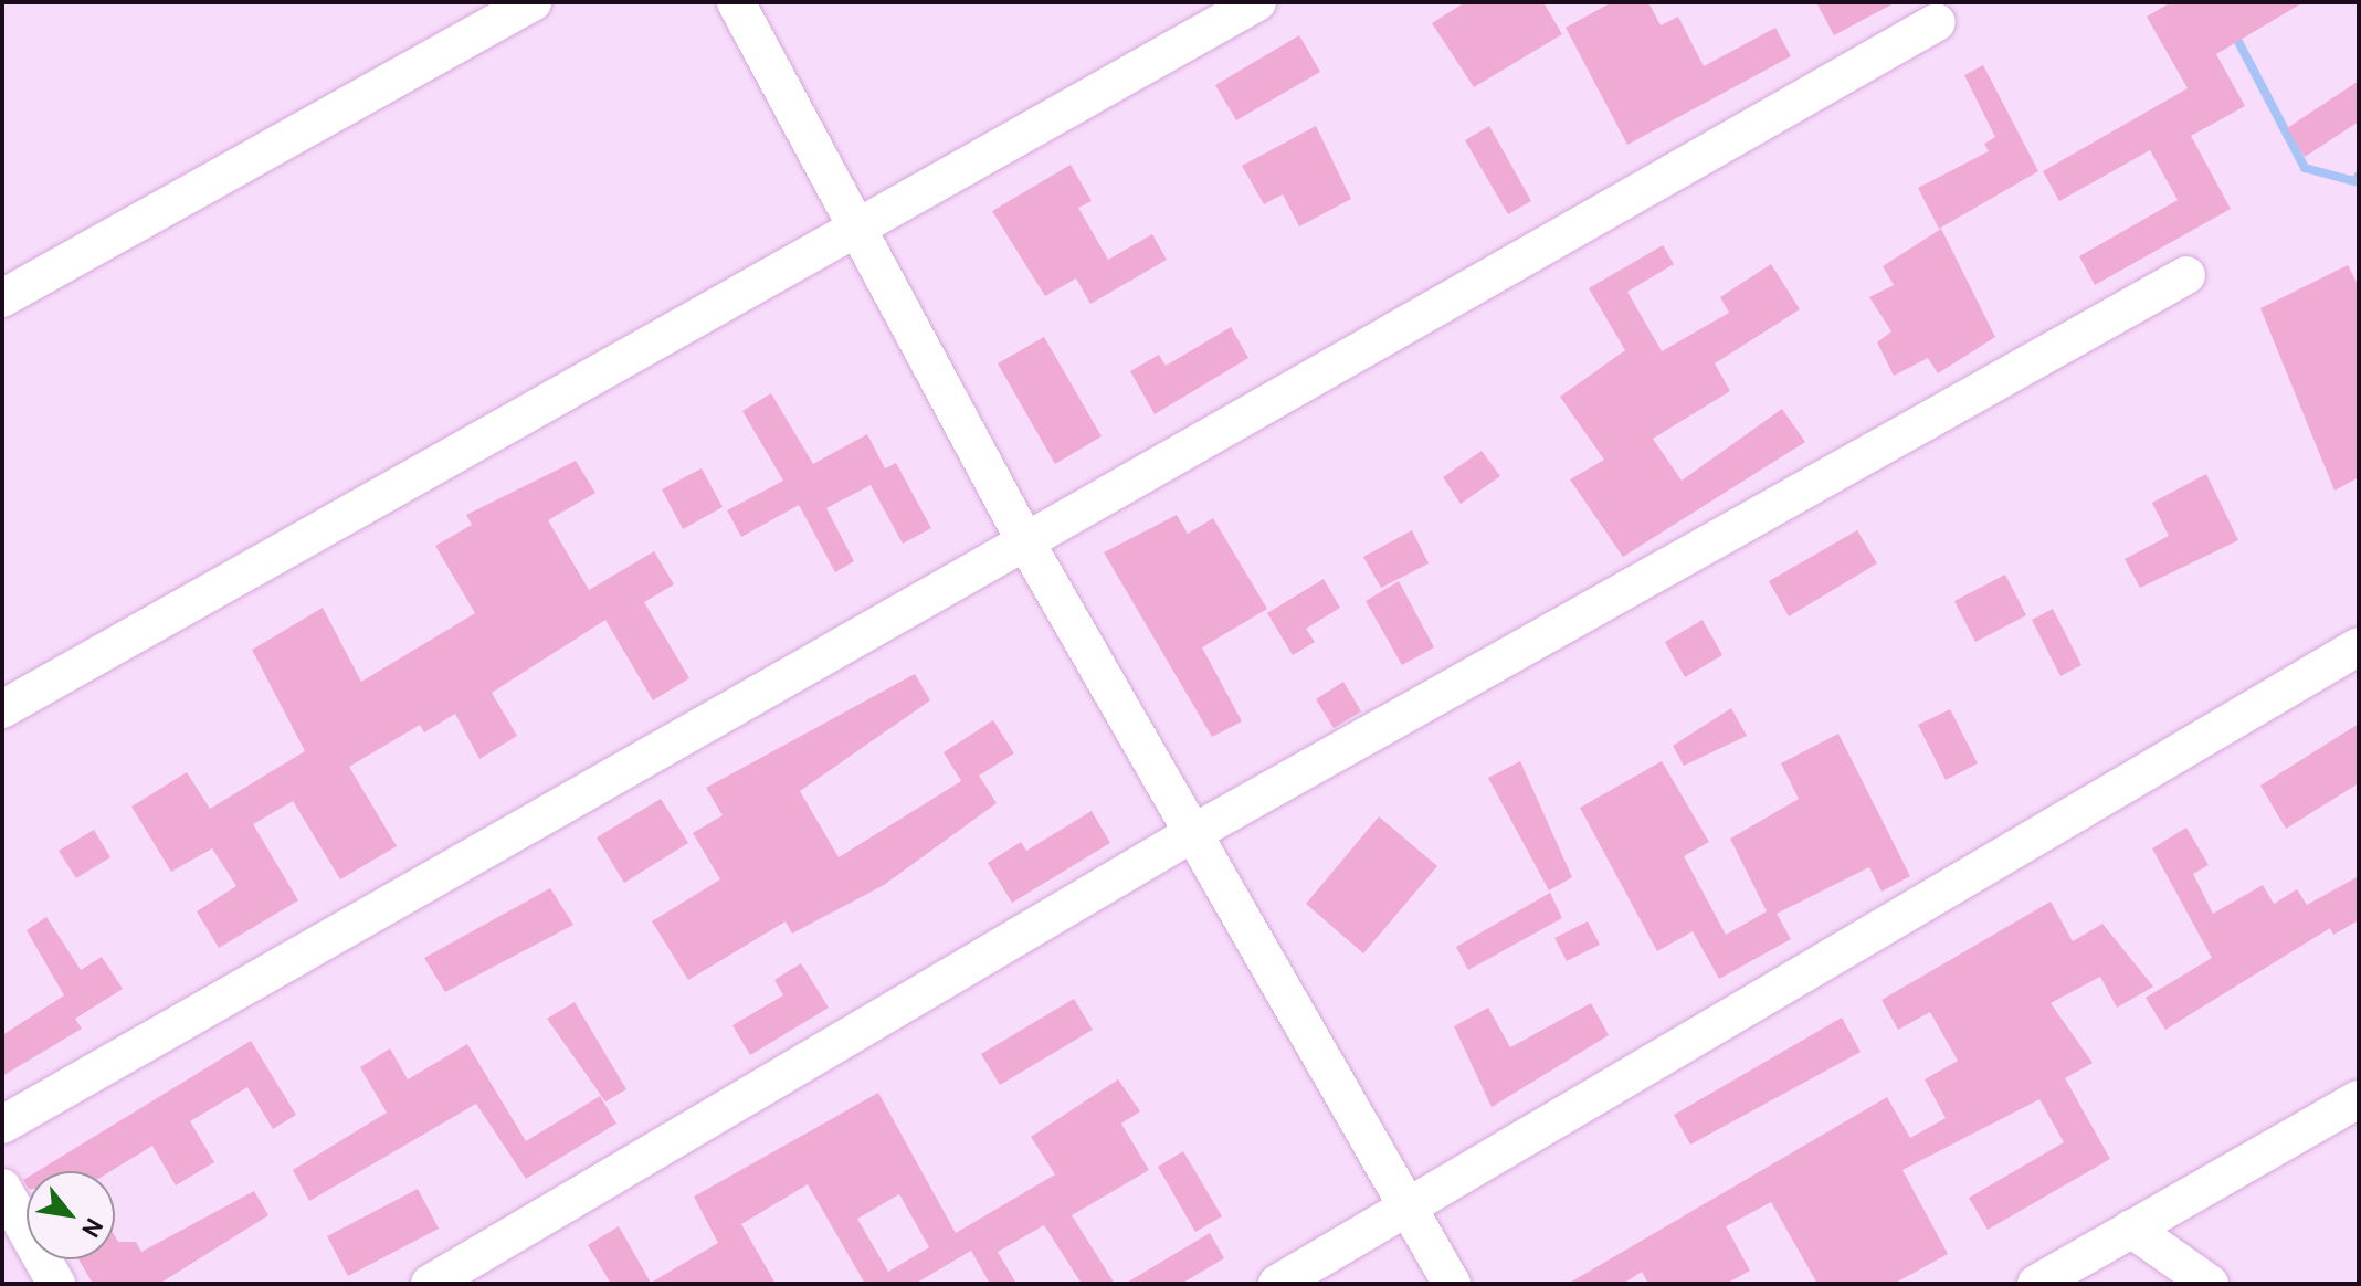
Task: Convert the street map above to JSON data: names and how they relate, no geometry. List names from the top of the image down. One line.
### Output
{"north":"bottom right"}
